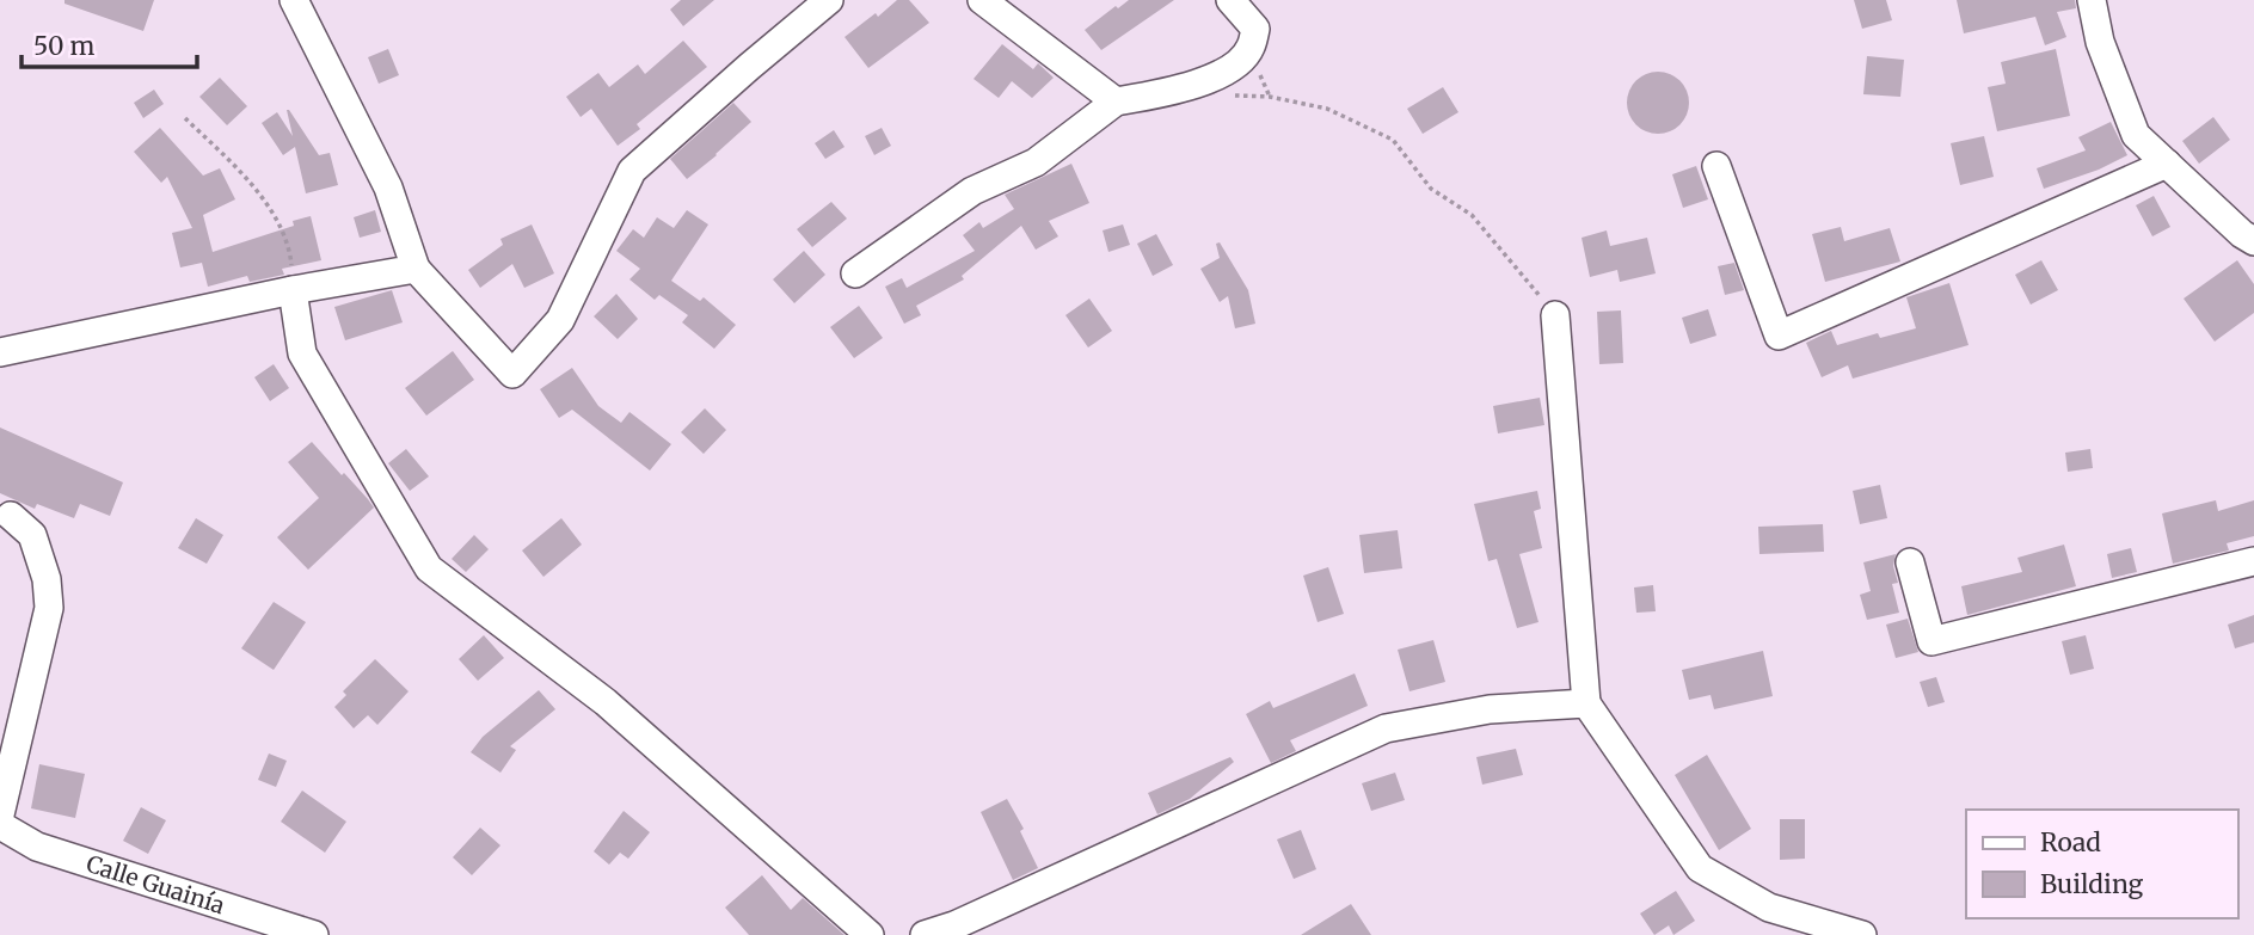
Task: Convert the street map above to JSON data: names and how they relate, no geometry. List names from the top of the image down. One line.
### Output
{"streets":{"street":["Calle Guainía"]},"legend":["Road","Building"],"scale_bar":"50 m"}
